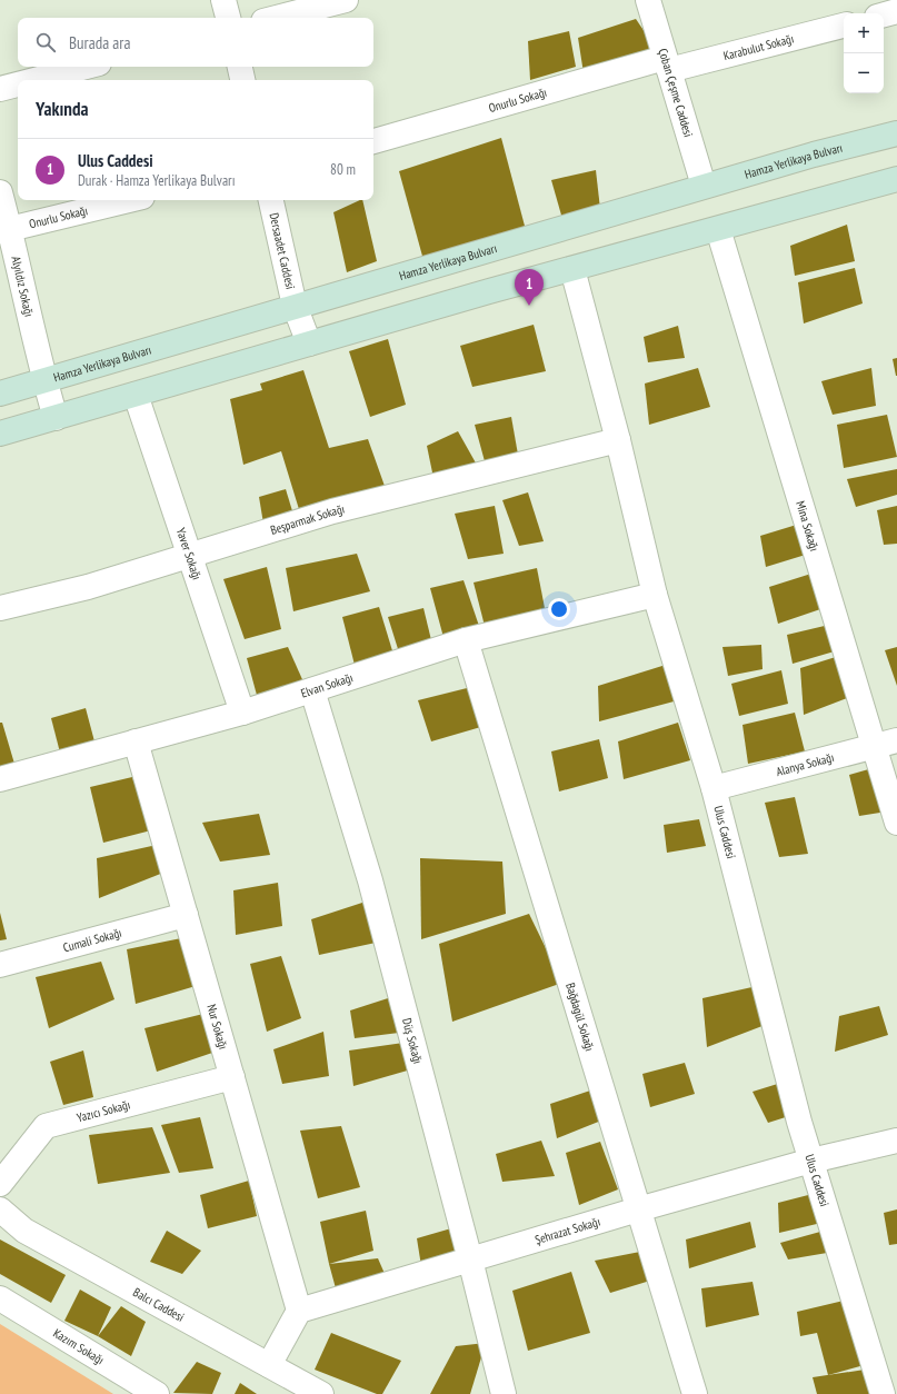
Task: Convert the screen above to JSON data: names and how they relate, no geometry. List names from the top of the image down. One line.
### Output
{"streets":{"main road":["Hamza Yerlikaya Bulvarı"],"street":["Karabulut Sokağı","Çoban Çeşme Caddesi","Onurlu Sokağı","Dersaadet Caddesi","Alyıldız Sokağı","Beşparmak Sokağı","Mina Sokağı","Yaver Sokağı","Elvan Sokağı","Alanya Sokağı","Ulus Caddesi","Cumali Sokağı","Bağdagül Sokağı","Nur Sokağı","Düş Sokağı","Yazıcı Sokağı","Şehrazat Sokağı","Balcı Caddesi","Kazım Sokağı"]},"crossings":[["Karabulut Sokağı","Çoban Çeşme Caddesi"],["Karabulut Sokağı","Onurlu Sokağı"],["Çoban Çeşme Caddesi","Onurlu Sokağı"],["Çoban Çeşme Caddesi","Hamza Yerlikaya Bulvarı"],["Onurlu Sokağı","Alyıldız Sokağı"],["Hamza Yerlikaya Bulvarı","Dersaadet Caddesi"],["Hamza Yerlikaya Bulvarı","Alyıldız Sokağı"],["Beşparmak Sokağı","Yaver Sokağı"],["Beşparmak Sokağı","Ulus Caddesi"],["Mina Sokağı","Alanya Sokağı"],["Yaver Sokağı","Elvan Sokağı"],["Elvan Sokağı","Ulus Caddesi"],["Elvan Sokağı","Bağdagül Sokağı"],["Elvan Sokağı","Nur Sokağı"],["Elvan Sokağı","Düş Sokağı"],["Alanya Sokağı","Ulus Caddesi"],["Ulus Caddesi","Şehrazat Sokağı"],["Cumali Sokağı","Nur Sokağı"],["Bağdagül Sokağı","Şehrazat Sokağı"],["Nur Sokağı","Yazıcı Sokağı"],["Nur Sokağı","Şehrazat Sokağı"],["Düş Sokağı","Şehrazat Sokağı"]],"page":{"map_buttons":["+","−"],"search":"Burada ara","heading":"Yakında","list":[{"mark":"1","name":"Ulus Caddesi","note":"Durak · Hamza Yerlikaya Bulvarı","value":"80 m"}],"pins":"1"}}
